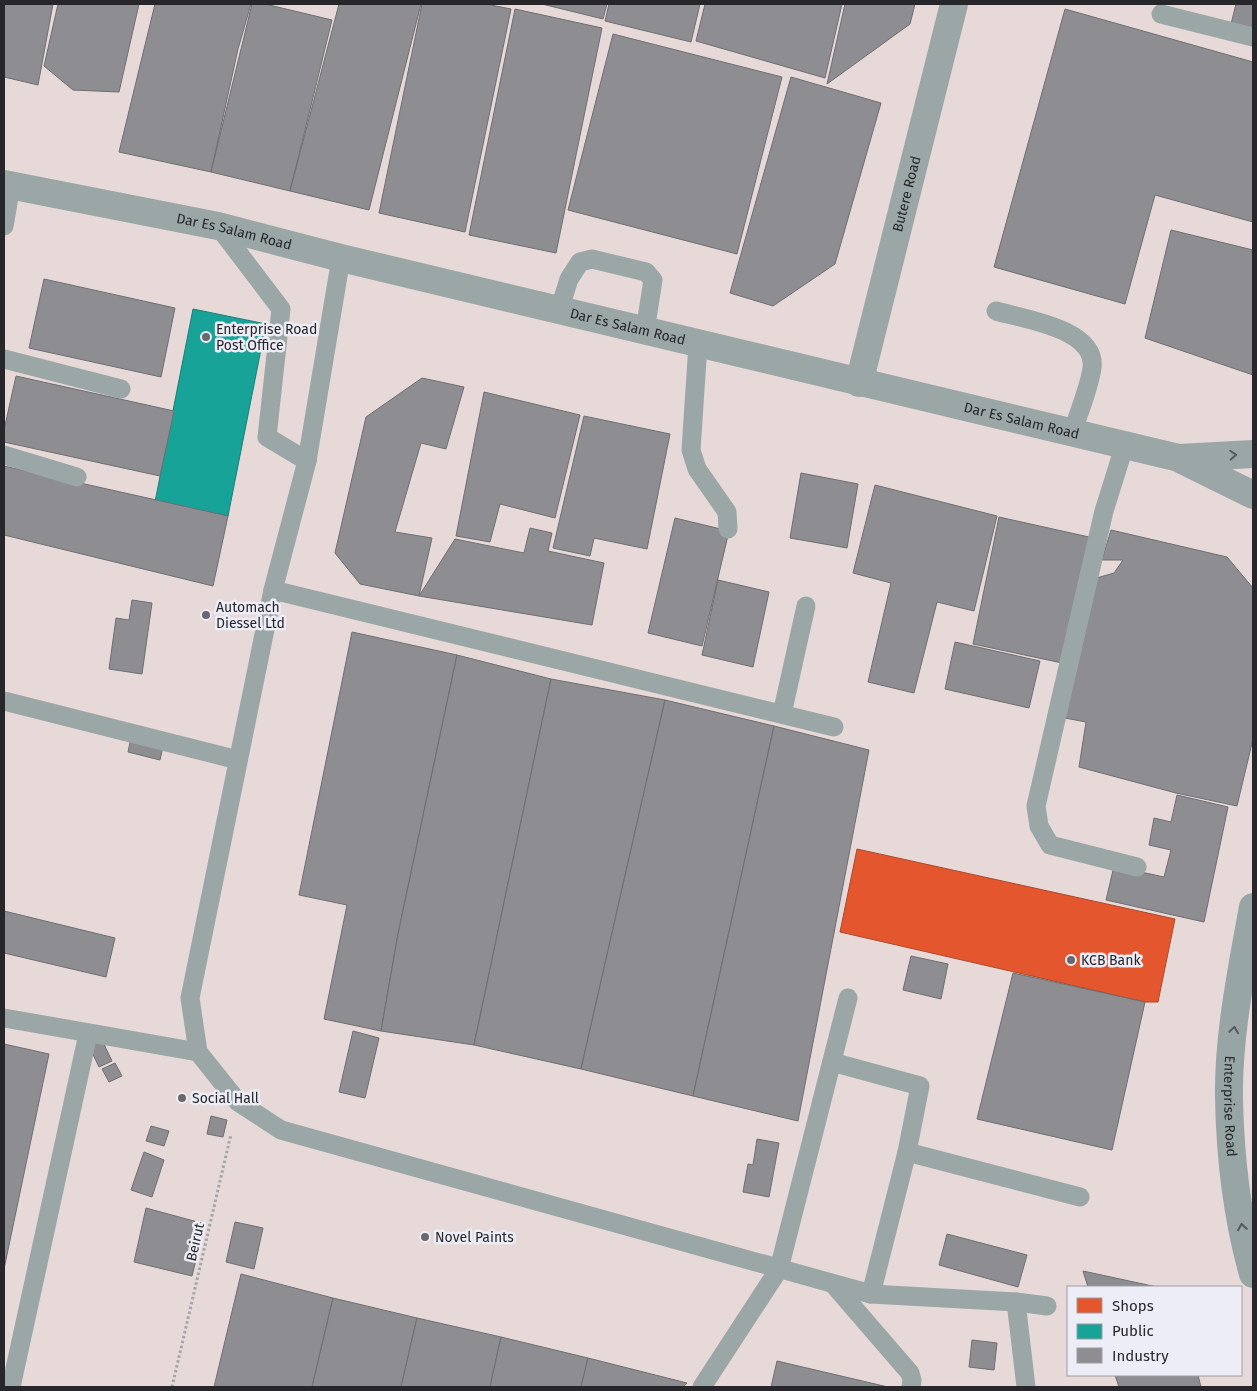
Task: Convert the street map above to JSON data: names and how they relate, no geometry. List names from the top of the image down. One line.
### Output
{"streets":{"main road":["Enterprise Road"],"street":["Butere Road","Dar Es Salam Road"],"path":["Beirut"]},"crossings":[["Butere Road","Dar Es Salam Road"]],"one_way":["Enterprise Road"],"places":["Enterprise Road Post Office","Automach Diessel Ltd","KCB Bank","Social Hall","Novel Paints"],"legend":["Shops","Public","Industry"]}
